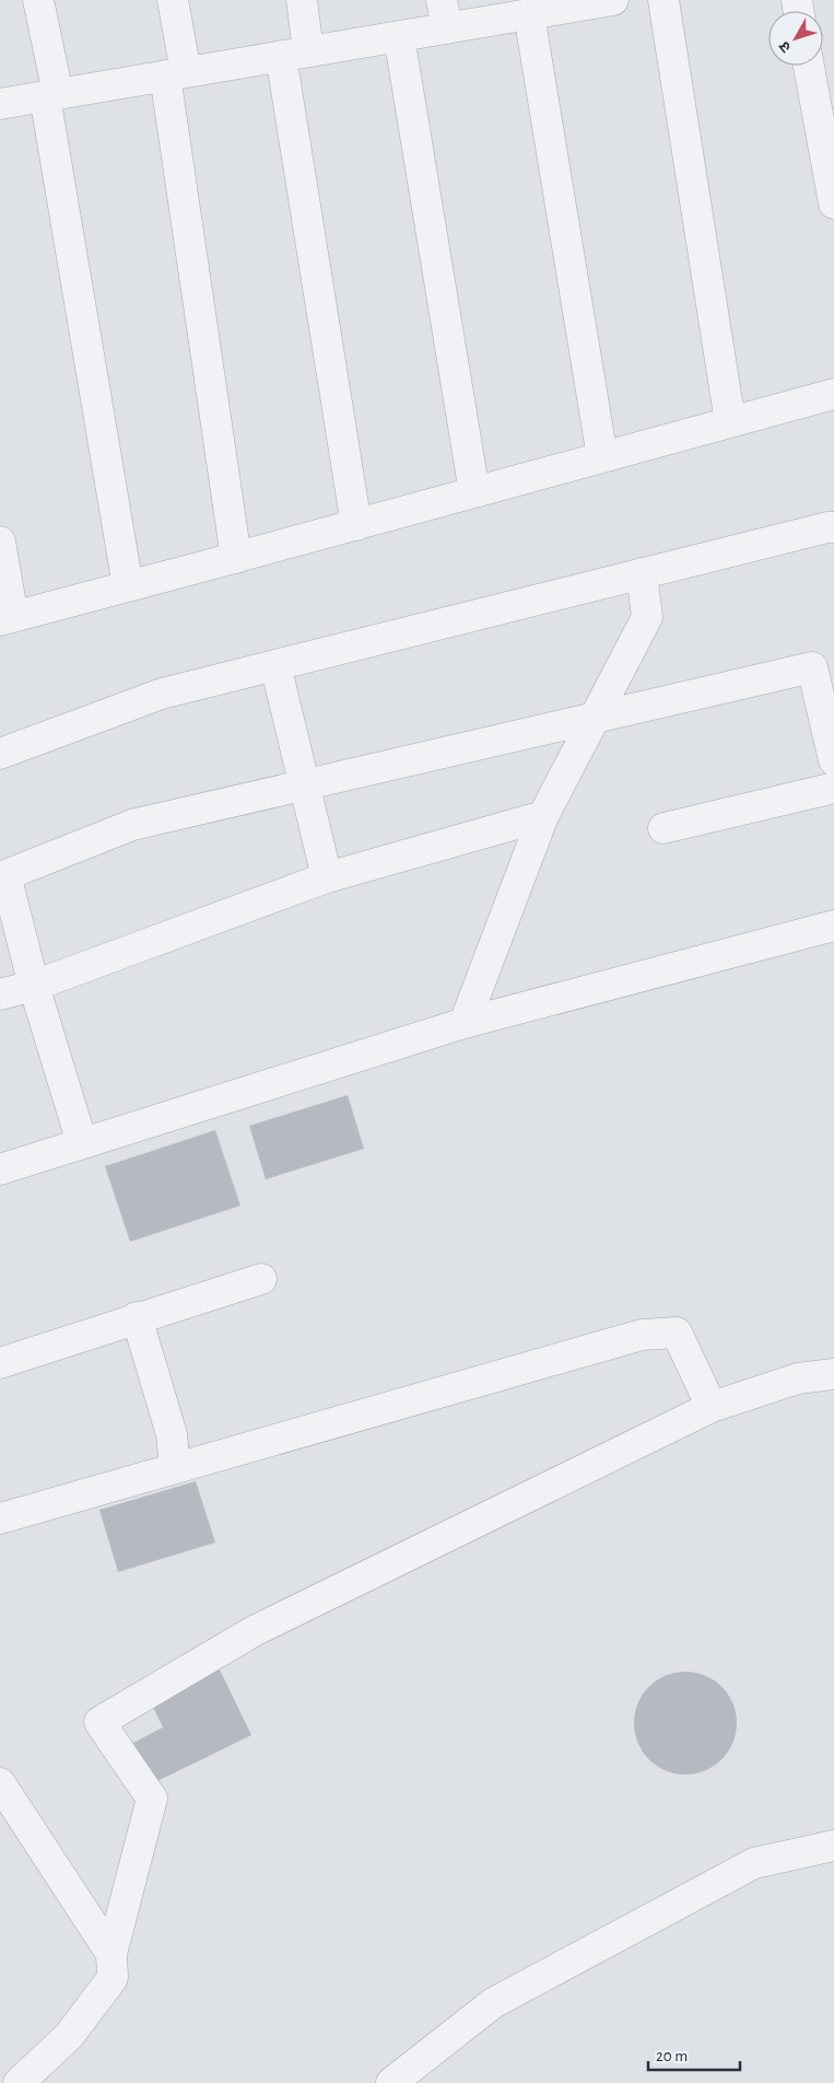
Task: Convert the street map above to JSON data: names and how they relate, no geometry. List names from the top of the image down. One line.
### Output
{"scale_bar":"20 m","north":"bottom left"}
